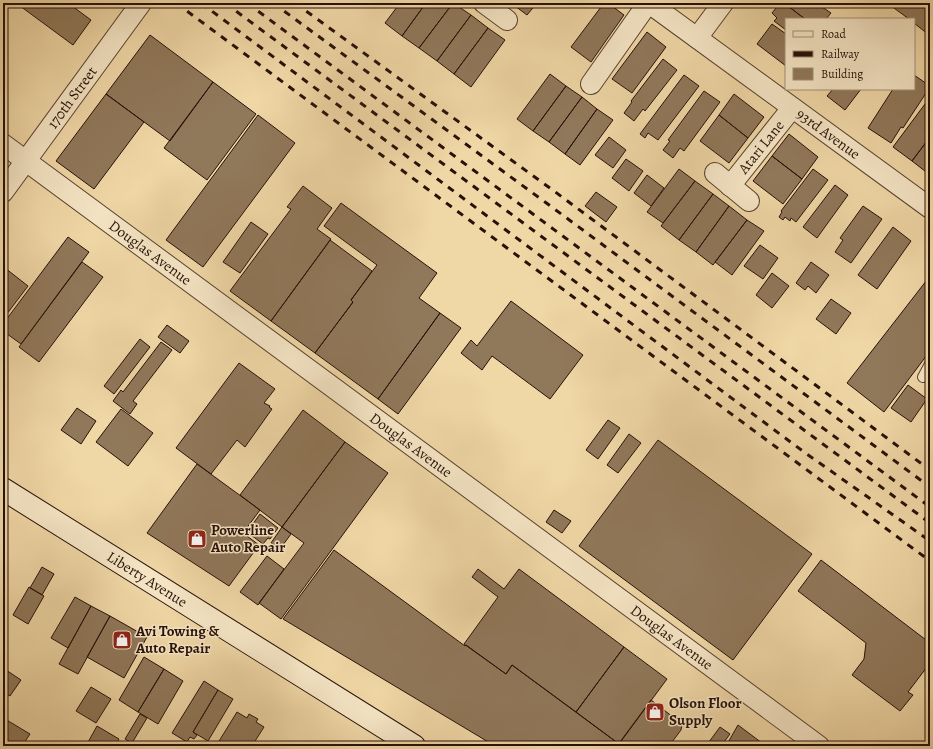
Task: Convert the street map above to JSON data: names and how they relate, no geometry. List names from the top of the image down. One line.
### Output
{"streets":{"main road":["Liberty Avenue"],"street":["170th Street","93rd Avenue","Atari Lane","Douglas Avenue"]},"crossings":[["170th Street","Douglas Avenue"],["93rd Avenue","Atari Lane"]],"places":{"shop":["Powerline Auto Repair","Avi Towing & Auto Repair","Olson Floor Supply"]},"legend":["Road","Railway","Building"]}
